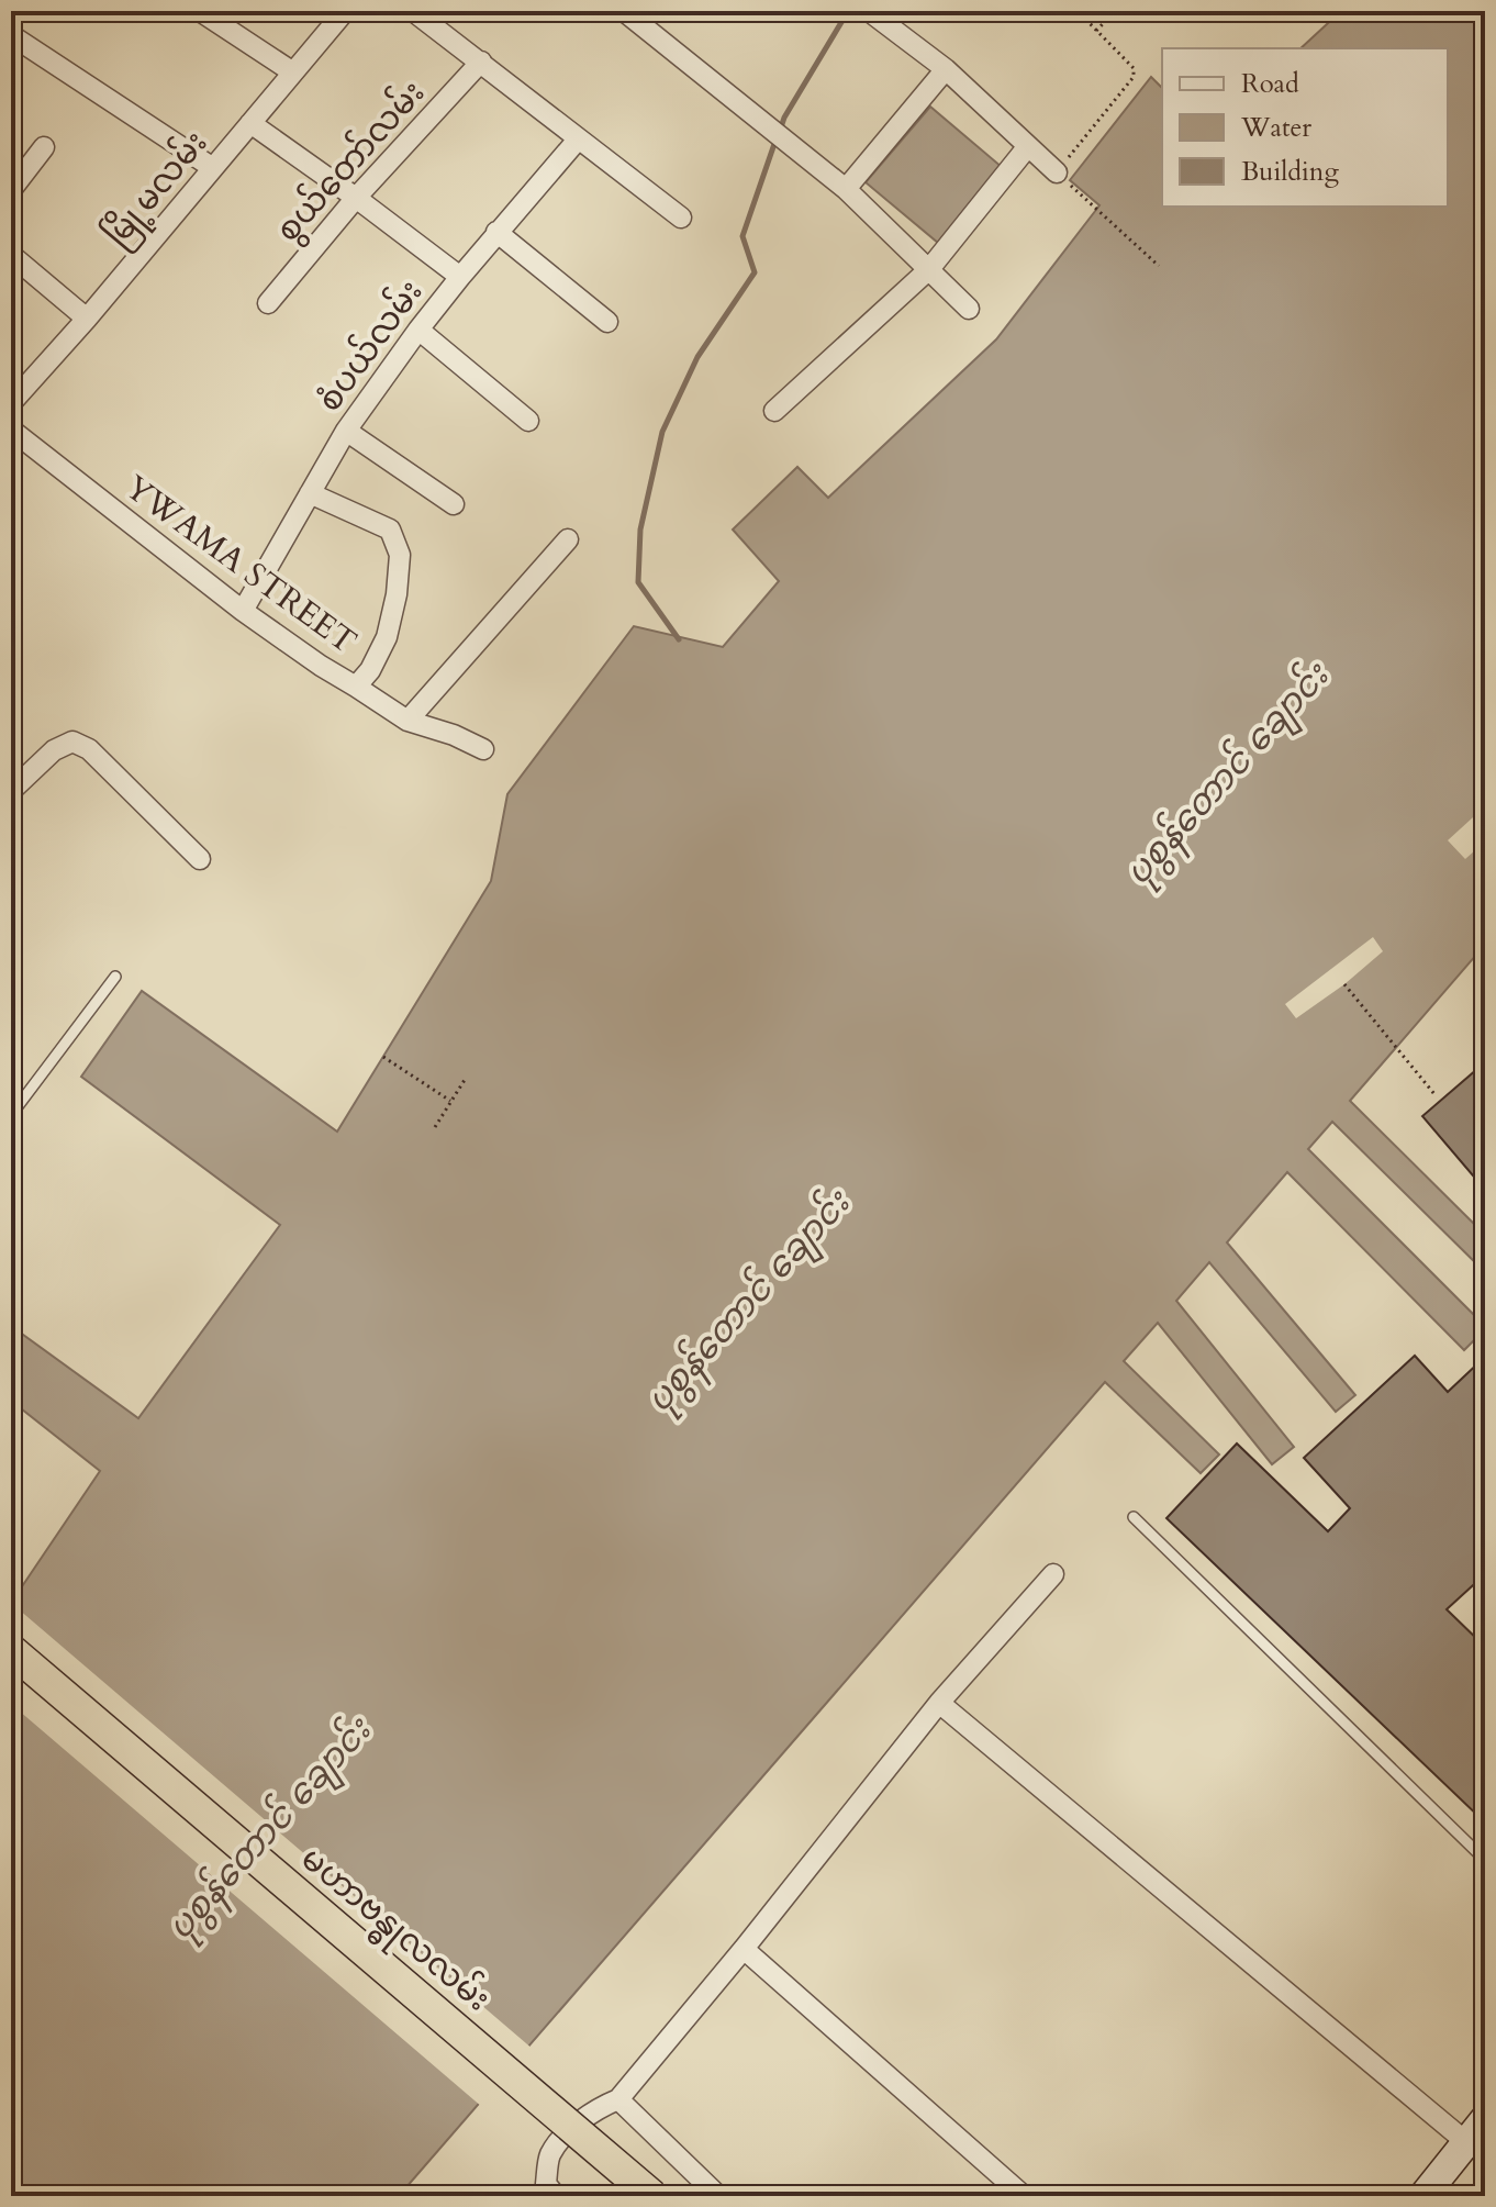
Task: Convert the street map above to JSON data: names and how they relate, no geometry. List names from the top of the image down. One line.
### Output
{"streets":{"main road":["မဟာဗန္ဓုလလမ်း"],"street":["စွယ်တော်လမ်း","မြို့မလမ်း","စံပယ်လမ်း","YWAMA STREET"]},"crossings":[["စံပယ်လမ်း","YWAMA STREET"]],"water":["ပုစွန်တောင် ချောင်း"],"legend":["Road","Water","Building"]}
